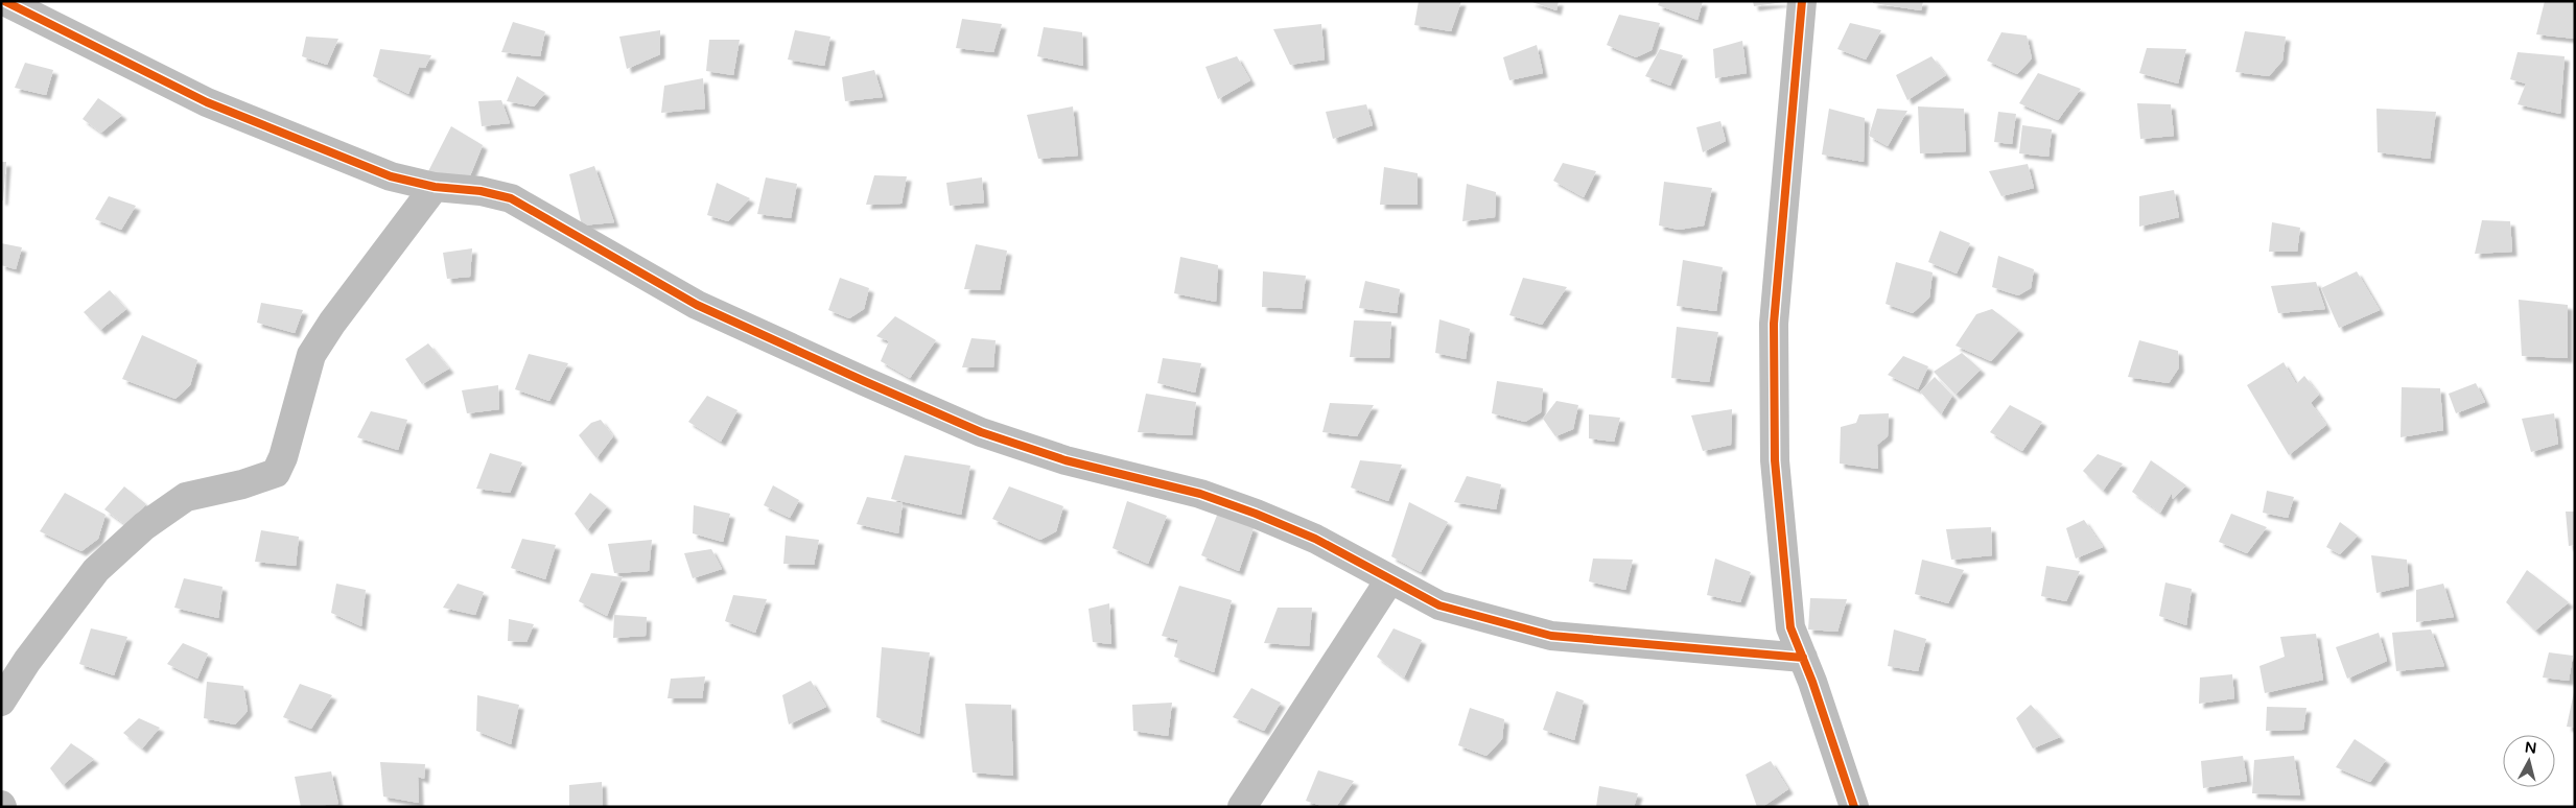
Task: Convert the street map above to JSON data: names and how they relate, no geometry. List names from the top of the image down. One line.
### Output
{"north":"top"}
